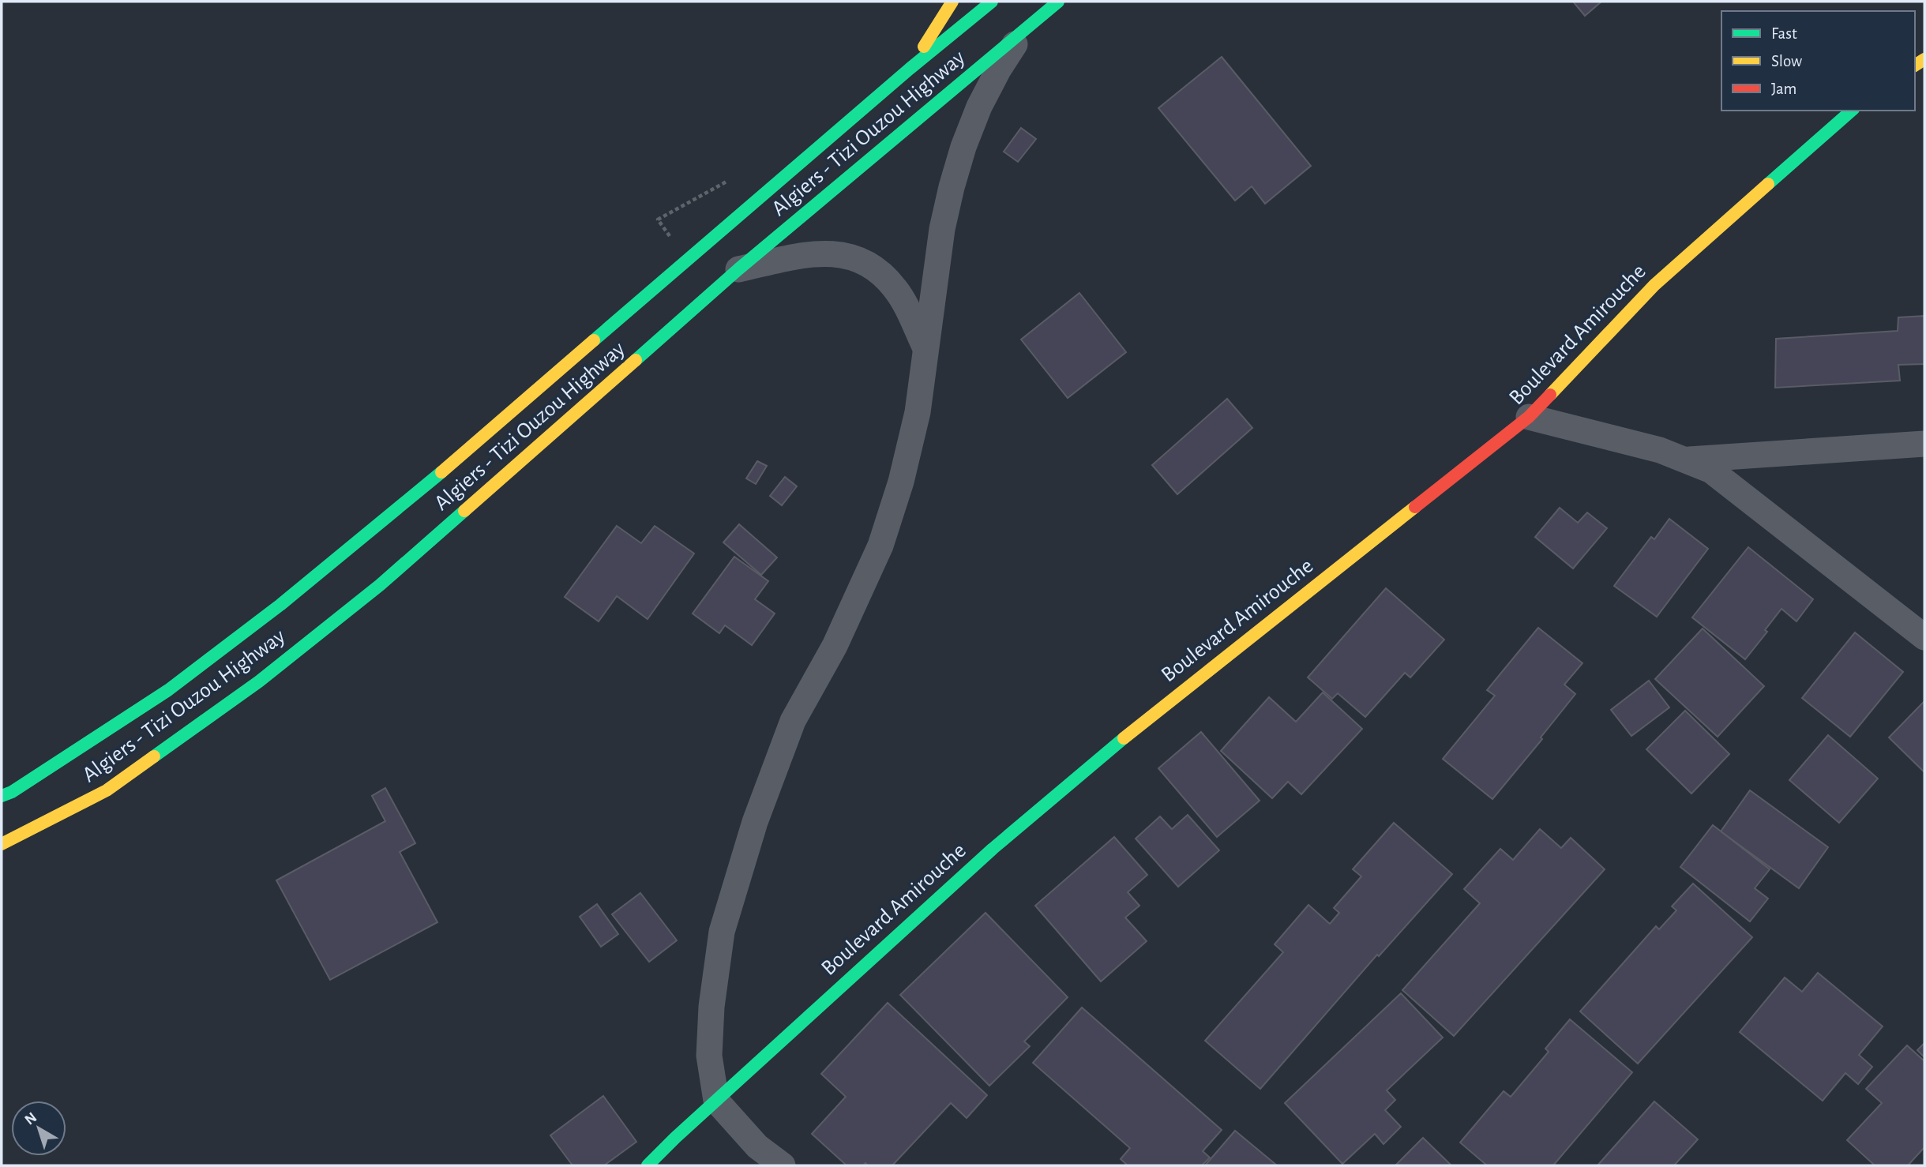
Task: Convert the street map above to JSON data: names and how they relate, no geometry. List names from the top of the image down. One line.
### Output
{"streets":{"main road":["Algiers - Tizi Ouzou Highway","Boulevard Amirouche"]},"legend":["Fast","Slow","Jam"],"north":"top left"}
